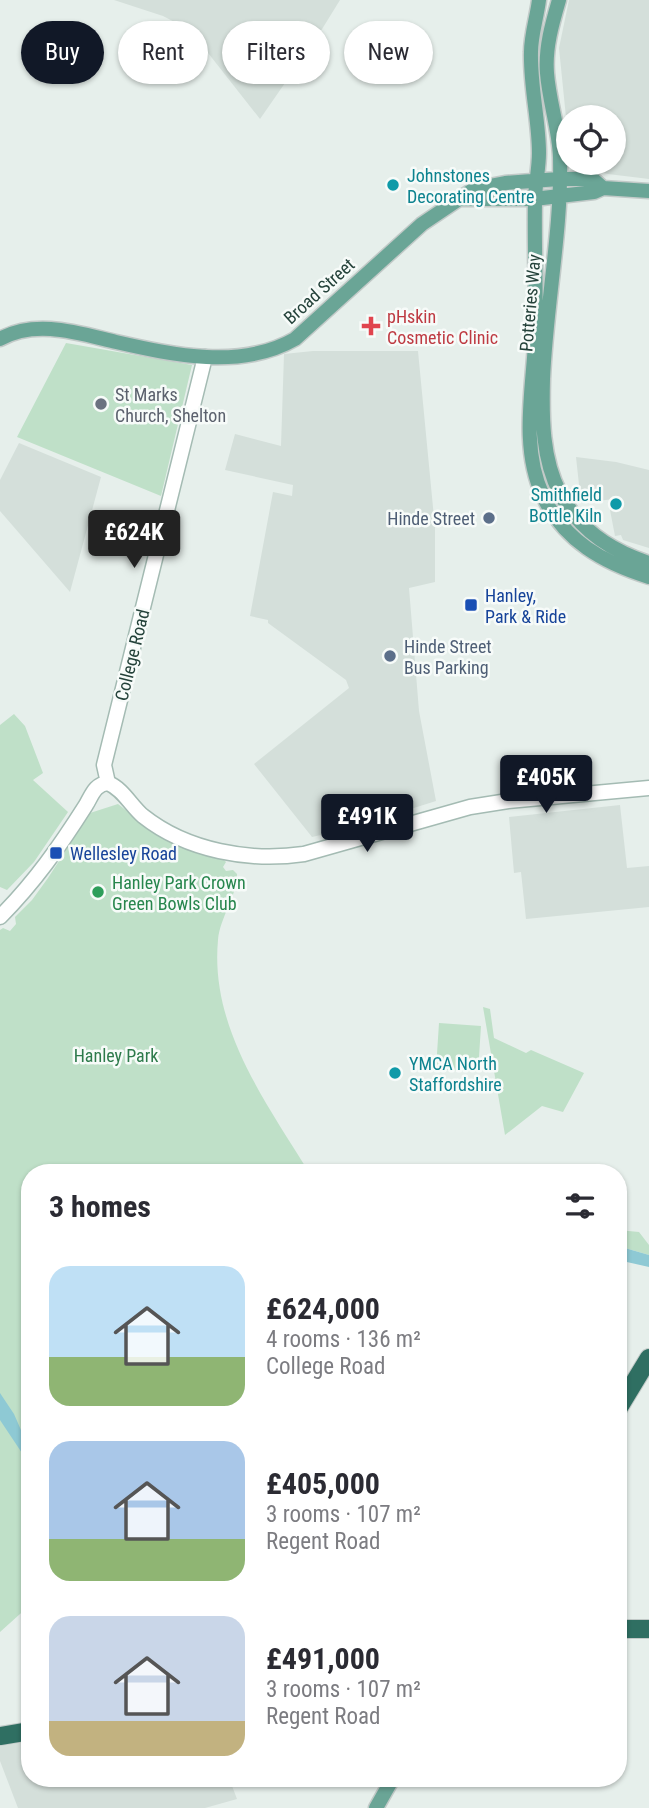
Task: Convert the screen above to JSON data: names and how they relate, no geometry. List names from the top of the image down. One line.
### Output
{"streets":{"main road":["Broad Street","Potteries Way"],"street":["College Road"]},"crossings":[["Broad Street","Potteries Way"],["Broad Street","College Road"]],"parks":["Hanley Park"],"places":{"other":["Johnstones Decorating Centre","St Marks Church, Shelton","Smithfield Bottle Kiln","Hinde Street","Hinde Street Bus Parking","Hanley Park Crown Green Bowls Club","YMCA North Staffordshire"],"health":["pHskin Cosmetic Clinic"],"transit":["Hanley, Park & Ride","Wellesley Road"]},"page":{"chip":["Buy","Rent","Filters","New"],"price":["£624K","£405K","£491K"],"heading":"3 homes","list":[{"name":"£624,000","note":"4 rooms · 136 m² · College Road"},{"name":"£405,000","note":"3 rooms · 107 m² · Regent Road"},{"name":"£491,000","note":"3 rooms · 107 m² · Regent Road"}]}}
